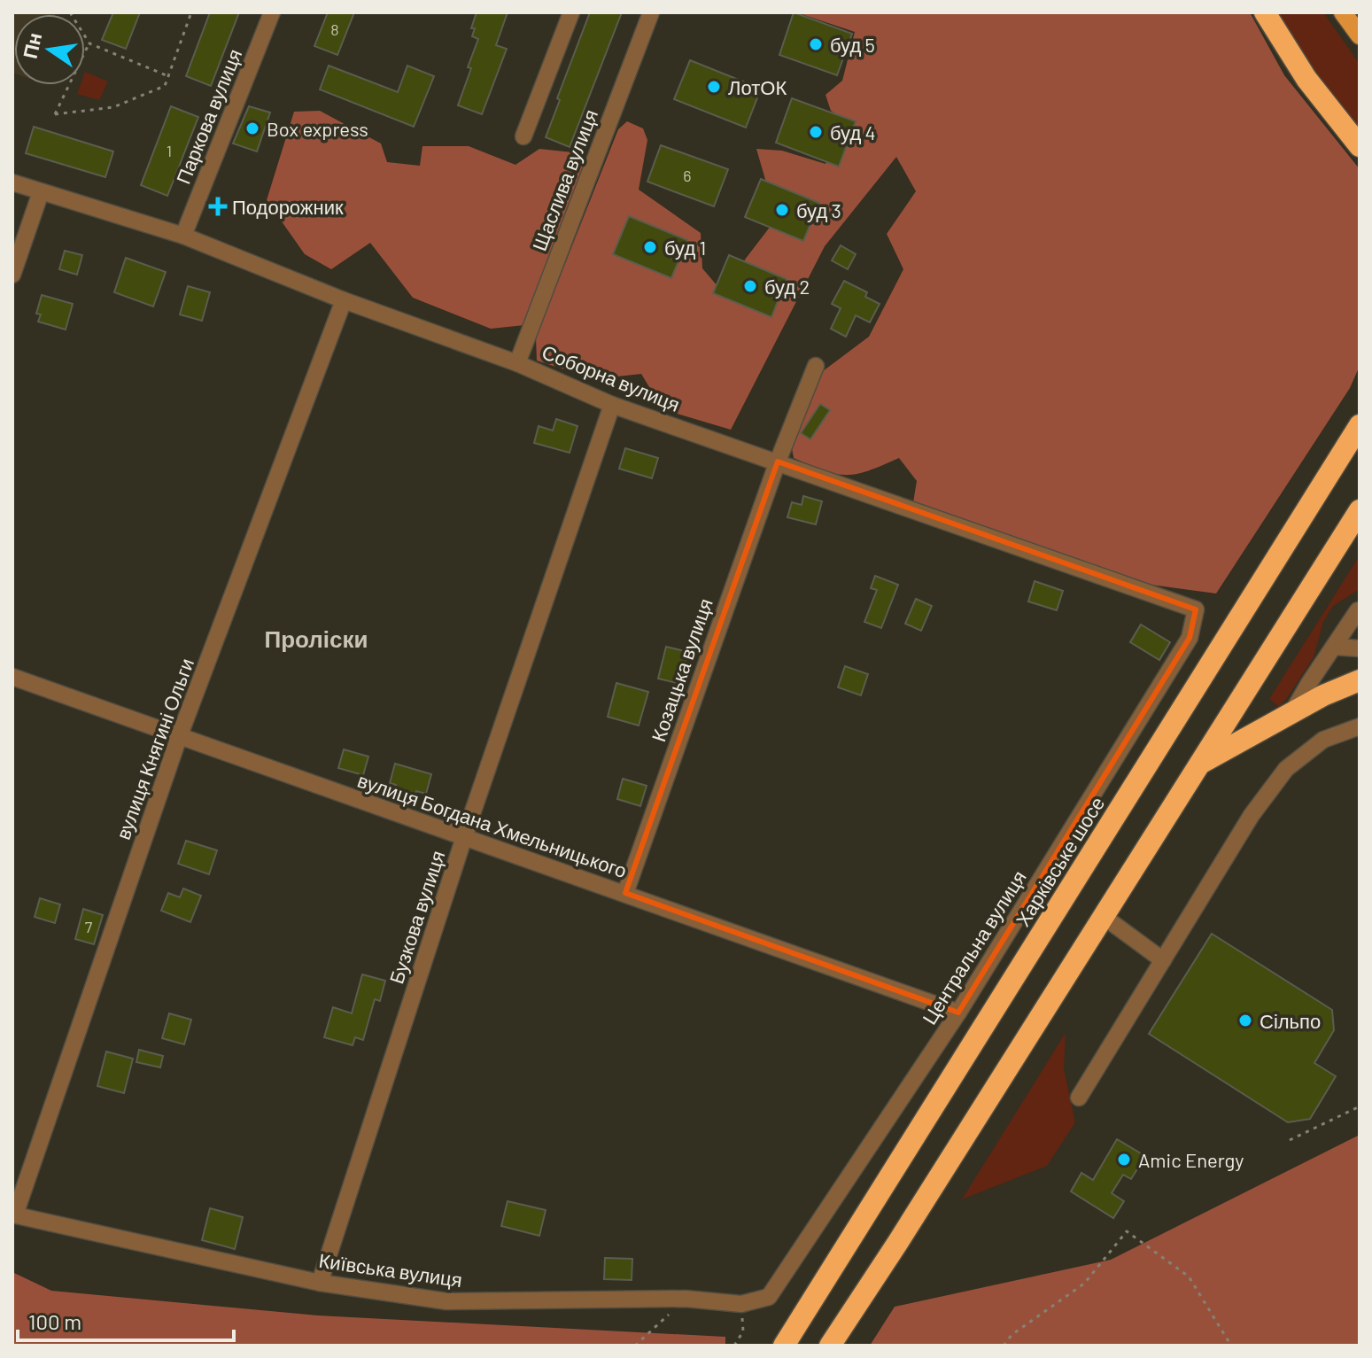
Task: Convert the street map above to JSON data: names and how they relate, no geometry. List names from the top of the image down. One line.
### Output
{"streets":{"highway":["Харківське шосе"],"street":["Паркова вулиця","Щаслива вулиця","Соборна вулиця","Козацька вулиця","вулиця Княгині Ольги","вулиця Богдана Хмельницького","Бузкова вулиця","Центральна вулиця","Київська вулиця"]},"crossings":[["Паркова вулиця","Соборна вулиця"],["Щаслива вулиця","Соборна вулиця"],["Соборна вулиця","Козацька вулиця"],["Соборна вулиця","вулиця Княгині Ольги"],["Соборна вулиця","Бузкова вулиця"],["Соборна вулиця","Центральна вулиця"],["Козацька вулиця","вулиця Богдана Хмельницького"],["вулиця Княгині Ольги","вулиця Богдана Хмельницького"],["вулиця Княгині Ольги","Київська вулиця"],["вулиця Богдана Хмельницького","Бузкова вулиця"],["вулиця Богдана Хмельницького","Центральна вулиця"],["Бузкова вулиця","Київська вулиця"],["Центральна вулиця","Київська вулиця"]],"districts":["Проліски"],"places":{"other":["буд 5","ЛотОК","Box express","буд 4","буд 3","буд 1","буд 2","Сільпо","Amic Energy"],"health":["Подорожник"]},"house_numbers":["8","1","6","7"],"scale_bar":"100 m","north":"left"}
